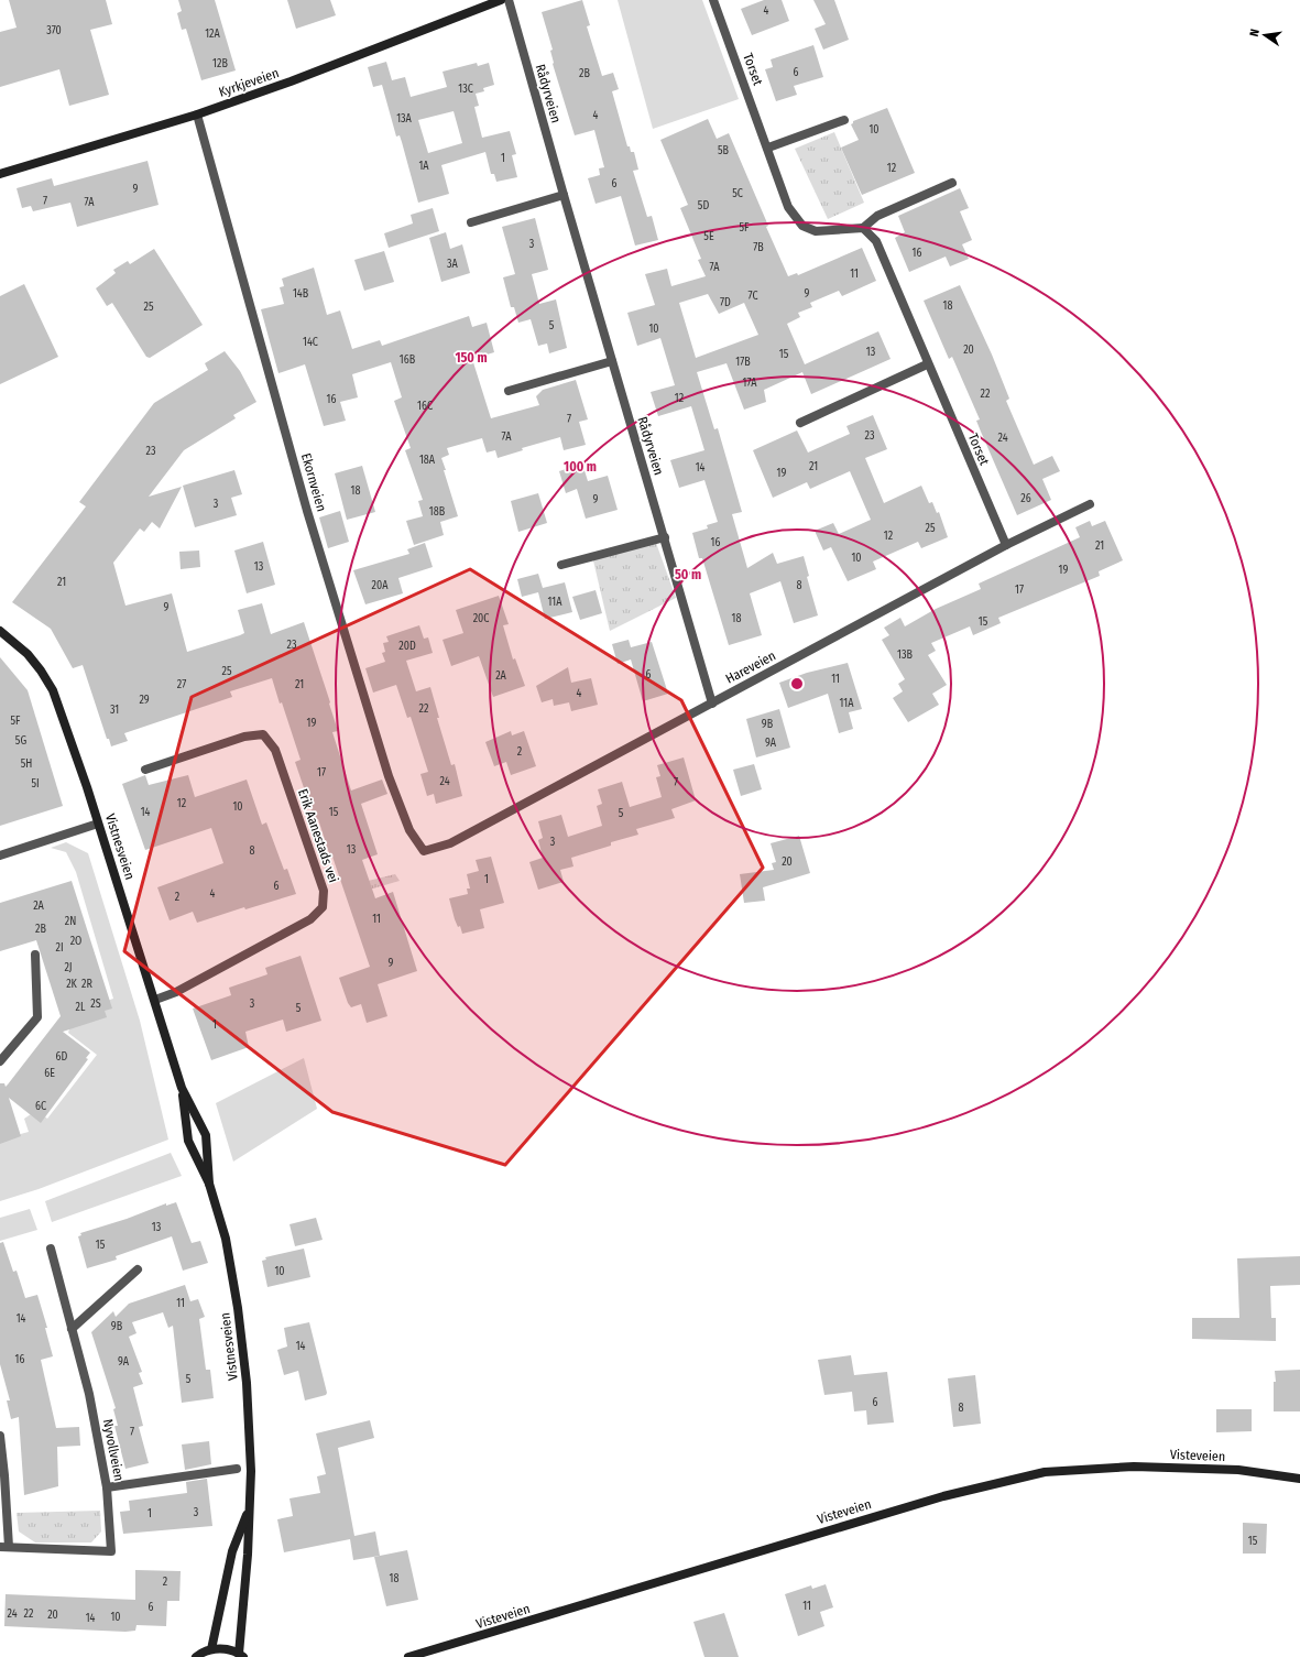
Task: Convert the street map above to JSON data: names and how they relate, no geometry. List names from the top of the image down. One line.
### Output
{"streets":{"main road":["Kyrkjeveien","Vistnesveien","Visteveien"],"street":["Torset","Rådyrveien","Ekornveien","Hareveien","Erik Aanestads vei","Nyvollveien"]},"crossings":[["Torset","Hareveien"],["Kyrkjeveien","Ekornveien"],["Rådyrveien","Hareveien"],["Ekornveien","Hareveien"],["Erik Aanestads vei","Vistnesveien"]],"house_numbers":["4","370","12A","12B","6","2B","13C","4","13A","10","5B","1","1A","12","6","9","5C","7","7A","5D","5F","5E","3","7B","16","3A","7A","11","14B","9","7C","7D","18","25","5","10","14C","20","13","15","16B","17B","17A","22","12","16","16C","7","23","7A","24","23","18A","21","14","19","18","26","9","3","18B","25","12","16","21","10","13","19","21","20A","8","17","11A","9","20C","18","15","23","20D","13B","25","6","2A","11","27","21","4","29","11A","22","31","5F","19","9B","5G","9A","2","5H","17","24","7","5I","12","10","14","15","5","3","13","8","20","1","6","4","2","2A","11","2N","2B","2O","2I","9","2J","2K","2R","2S","3","2L","5","1","6D","6E","6C","13","15","10","11","14","9B","14","16","9A","5","6","8","7","3","1","15","18","2","11","6","24","22","20","10","14"],"north":"left","rings":["150 m","100 m","50 m"]}
